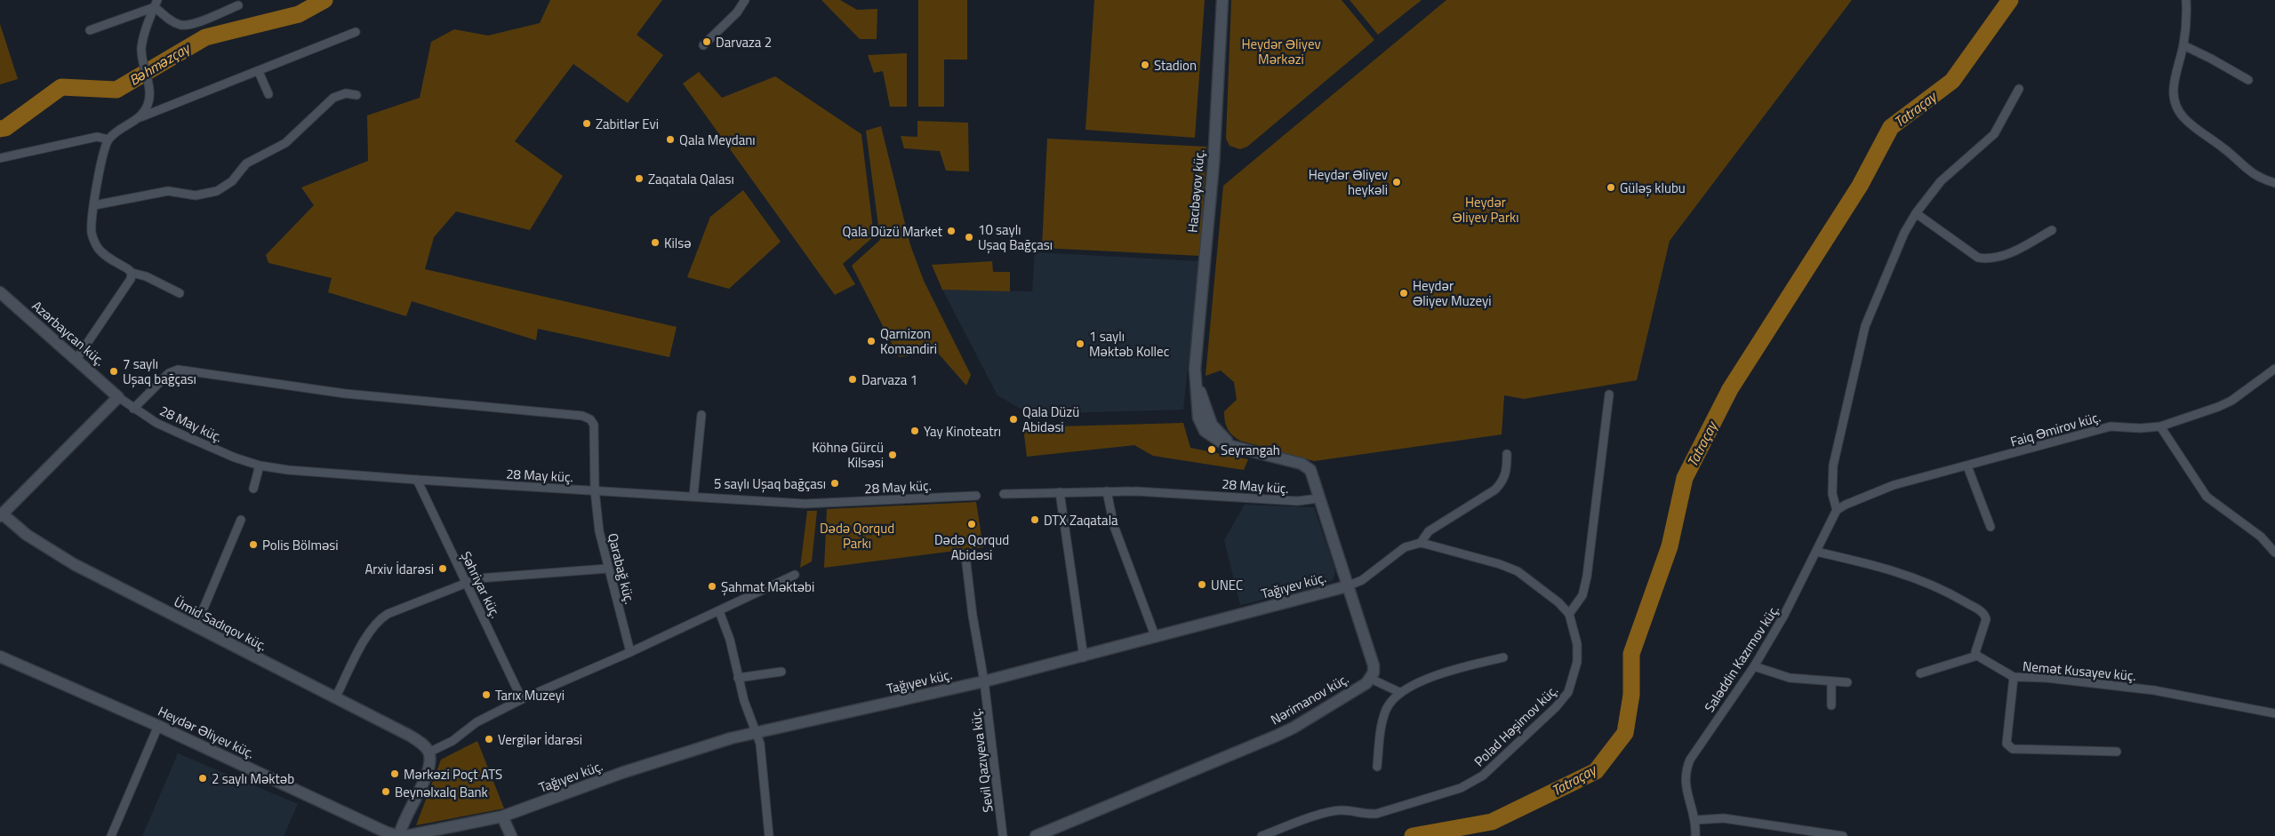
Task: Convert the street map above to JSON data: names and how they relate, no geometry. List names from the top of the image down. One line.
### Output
{"streets":{"street":["Hacıbəyov küç.","Azərbaycan küç.","28 May küç.","Faiq Əmirov küç.","Qarabağ küç.","Şəhriyar küç.","Tağıyev küç.","Ümid Sadıqov küç.","Saləddin Kazımov küç.","Nemət Kusayev küç.","Nərimanov küç.","Polad Həşimov küç.","Heydər Əliyev küç.","Sevil Qazıyeva küç."]},"crossings":[["Hacıbəyov küç.","28 May küç."],["Azərbaycan küç.","28 May küç."],["28 May küç.","Qarabağ küç."],["28 May küç.","Şəhriyar küç."],["Faiq Əmirov küç.","Saləddin Kazımov küç."],["Tağıyev küç.","Heydər Əliyev küç."],["Tağıyev küç.","Sevil Qazıyeva küç."]],"water":["Bəhməzçay","Tatraçay"],"parks":["Heydər Əliyev Mərkəzi","Heydər Əliyev Parkı","Dədə Qorqud Parkı"],"places":["Darvaza 2","Stadion","Zabitlər Evi","Qala Meydanı","Zaqatala Qalası","Heydər Əliyev heykəli","Güləş klubu","Qala Düzü Market","10 saylı Uşaq Bağçası","Kilsə","Heydər Əliyev Muzeyi","Qarnizon Komandiri","1 saylı Məktəb Kollec","7 saylı Uşaq bağçası","Darvaza 1","Qala Düzü Abidəsi","Yay Kinoteatrı","Seyrangah","Köhnə Gürcü Kilsəsi","5 saylı Uşaq bağçası","DTX Zaqatala","Dədə Qorqud Abidəsi","Polis Bölməsi","Arxiv İdarəsi","UNEC","Şahmat Məktəbi","Tarıx Muzeyi","Vergilər İdarəsi","Mərkəzi Poçt ATS","2 saylı Məktəb","Beynəlxalq Bank"]}
